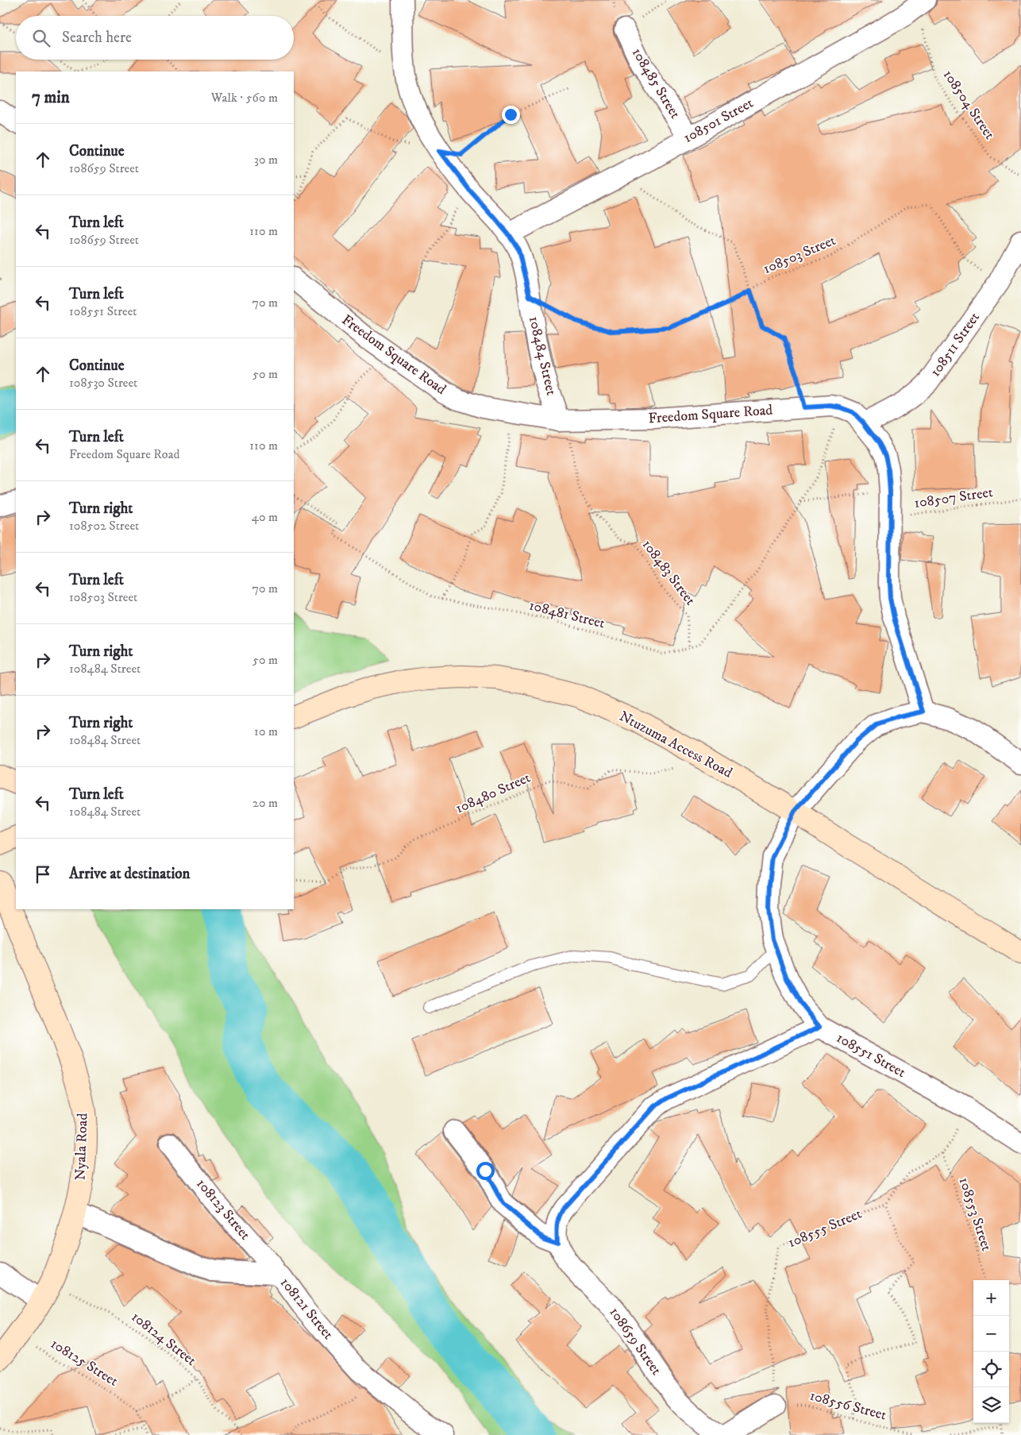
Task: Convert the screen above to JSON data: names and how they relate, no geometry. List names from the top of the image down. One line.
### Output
{"streets":{"street":["108485 Street","108501 Street","108511 Street","Freedom Square Road","108484 Street","Ntuzuma Access Road","108551 Street","Nyala Road","108123 Street","108121 Street","108659 Street"],"path":["108504 Street","108503 Street","108507 Street","108483 Street","108481 Street","108480 Street","108553 Street","108555 Street","108124 Street","108125 Street","108556 Street"]},"crossings":[["108485 Street","108501 Street"],["108504 Street","108501 Street"],["108501 Street","108484 Street"],["108503 Street","108511 Street"],["108503 Street","108484 Street"],["108511 Street","Freedom Square Road"],["Freedom Square Road","108484 Street"],["Freedom Square Road","108507 Street"],["Freedom Square Road","108483 Street"],["Freedom Square Road","108481 Street"],["Freedom Square Road","108551 Street"],["108484 Street","108483 Street"],["108483 Street","108481 Street"],["Ntuzuma Access Road","108480 Street"],["Ntuzuma Access Road","108551 Street"],["108551 Street","108659 Street"],["Nyala Road","108121 Street"],["Nyala Road","108124 Street"],["Nyala Road","108125 Street"],["108123 Street","108121 Street"],["108555 Street","108556 Street"]],"page":{"search":"Search here","heading":["7 min","Walk · 560 m"],"list":[["Continue","108659 Street","30 m"],["Turn left","108659 Street","110 m"],["Turn left","108551 Street","70 m"],["Continue","108530 Street","50 m"],["Turn left","Freedom Square Road","110 m"],["Turn right","108502 Street","40 m"],["Turn left","108503 Street","70 m"],["Turn right","108484 Street","50 m"],["Turn right","108484 Street","10 m"],["Turn left","108484 Street","20 m"],"Arrive at destination"],"map_buttons":["+","−"]}}
